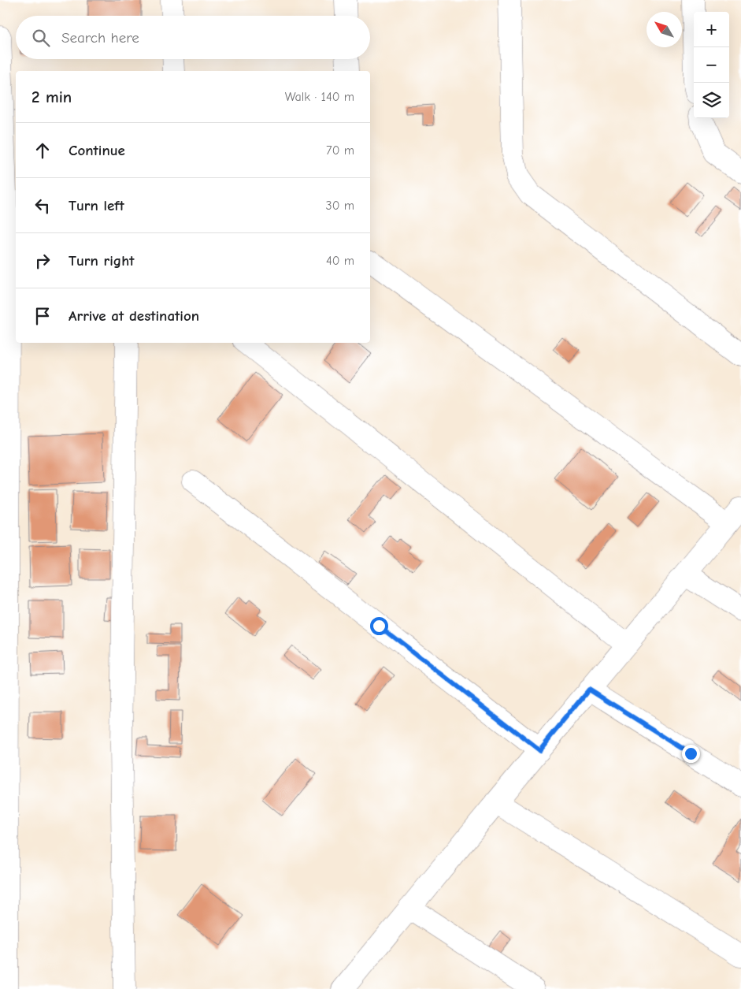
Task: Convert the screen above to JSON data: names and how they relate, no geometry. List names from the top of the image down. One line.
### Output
{"north":"top left","page":{"map_buttons":["+","−"],"search":"Search here","heading":["2 min","Walk · 140 m"],"list":[["Continue","70 m"],["Turn left","30 m"],["Turn right","40 m"],"Arrive at destination"]}}
